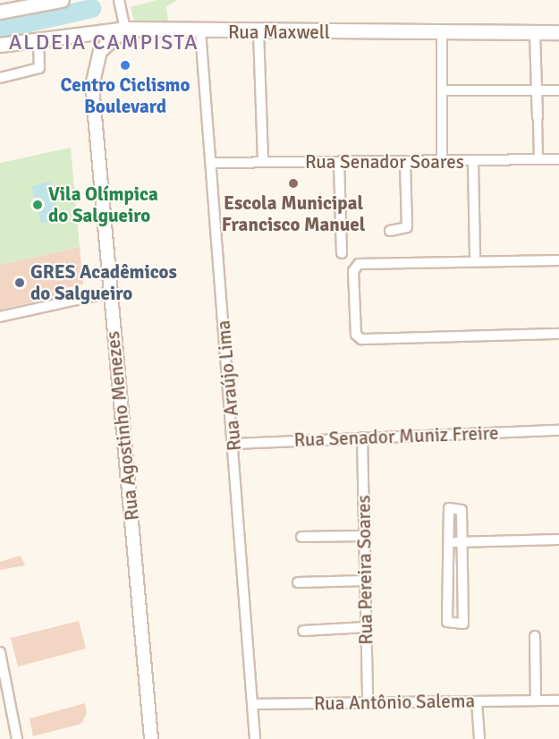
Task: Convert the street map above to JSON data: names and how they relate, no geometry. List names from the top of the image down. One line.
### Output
{"streets":{"main road":["Rua Maxwell"],"street":["Rua Senador Soares","Rua Araújo Lima","Rua Agostinho Menezes","Rua Senador Muniz Freire","Rua Pereira Soares","Rua Antônio Salema"]},"crossings":[["Rua Maxwell","Rua Araújo Lima"],["Rua Maxwell","Rua Agostinho Menezes"],["Rua Senador Soares","Rua Araújo Lima"],["Rua Araújo Lima","Rua Senador Muniz Freire"],["Rua Araújo Lima","Rua Antônio Salema"],["Rua Senador Muniz Freire","Rua Pereira Soares"],["Rua Pereira Soares","Rua Antônio Salema"]],"districts":["ALDEIA CAMPISTA"],"places":["Centro Ciclismo Boulevard","Escola Municipal Francisco Manuel","Vila Olímpica do Salgueiro","GRES Acadêmicos do Salgueiro"]}
